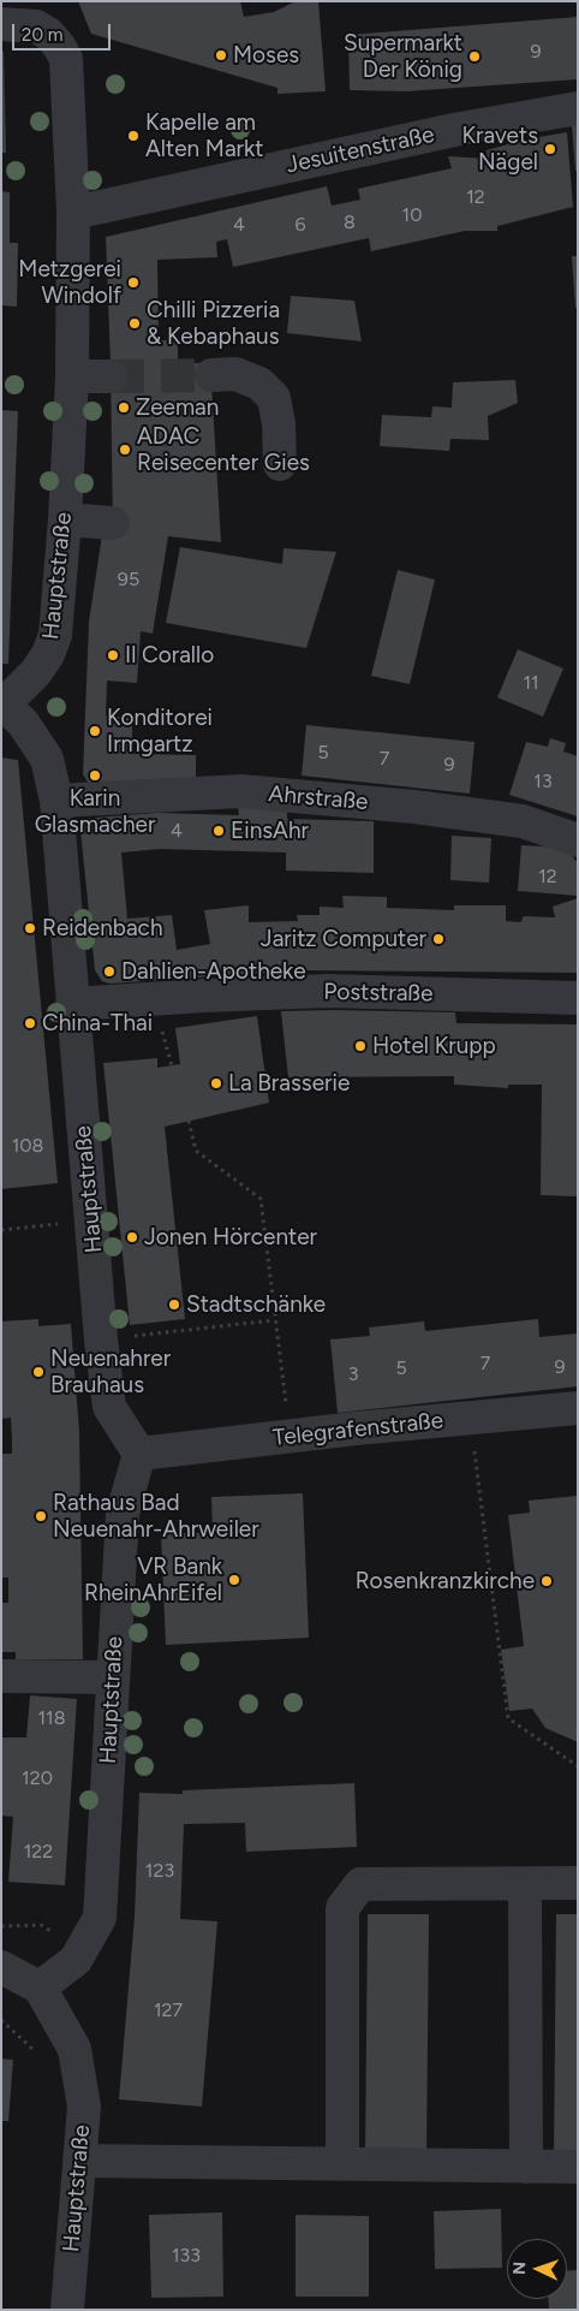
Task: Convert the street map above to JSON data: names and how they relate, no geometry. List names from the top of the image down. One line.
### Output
{"streets":{"street":["Jesuitenstraße","Hauptstraße","Ahrstraße","Poststraße","Telegrafenstraße"]},"crossings":[["Jesuitenstraße","Hauptstraße"],["Hauptstraße","Ahrstraße"],["Hauptstraße","Poststraße"],["Hauptstraße","Telegrafenstraße"]],"places":["Moses","Supermarkt Der König","Kapelle am Alten Markt","Kravets Nägel","Metzgerei Windolf","Chilli Pizzeria & Kebaphaus","Zeeman","ADAC Reisecenter Gies","Il Corallo","Konditorei Irmgartz","Karin Glasmacher","EinsAhr","Reidenbach","Jaritz Computer","Dahlien-Apotheke","China-Thai","Hotel Krupp","La Brasserie","Jonen Hörcenter","Stadtschänke","Neuenahrer Brauhaus","Rathaus Bad Neuenahr-Ahrweiler","VR Bank RheinAhrEifel","Rosenkranzkirche"],"house_numbers":["9","12","10","8","4","6","95","11","5","7","9","13","4","12","108","7","9","5","3","118","120","122","123","127","133"],"scale_bar":"20 m","north":"left"}
